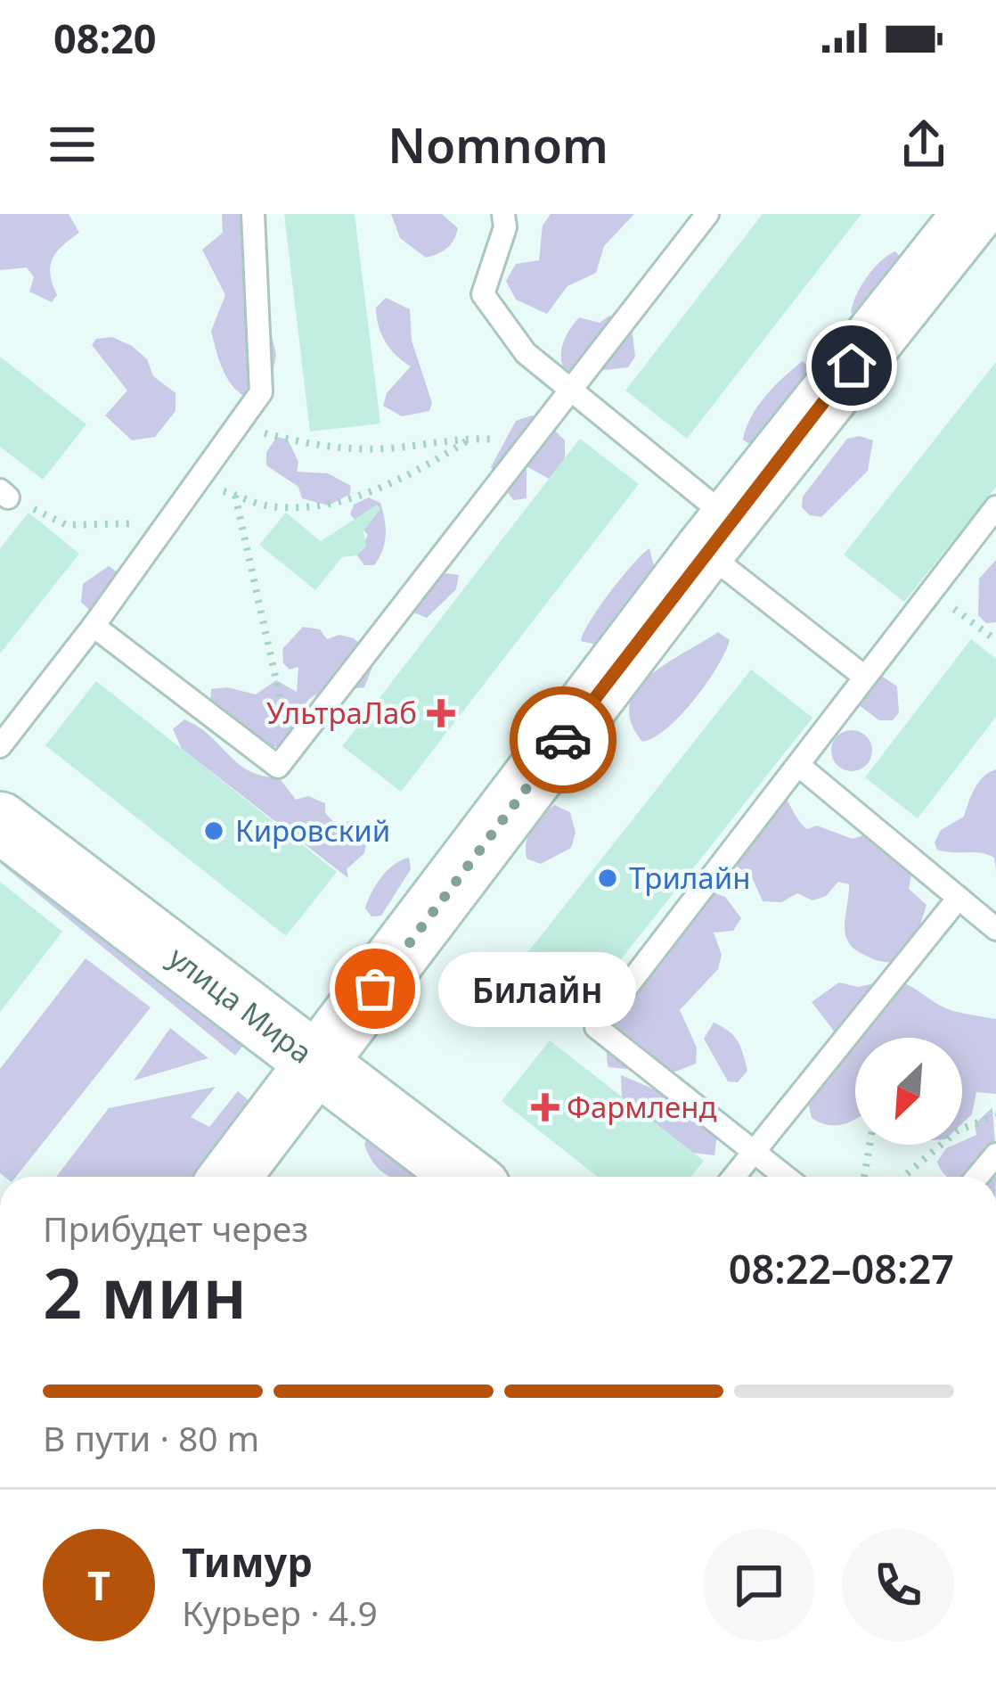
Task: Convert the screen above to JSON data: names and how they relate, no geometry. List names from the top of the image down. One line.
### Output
{"streets":{"main road":["улица Мира"]},"places":{"health":["УльтраЛаб","Фармленд"],"other":["Кировский","Трилайн","Билайн"]},"north":"bottom left","page":{"status":"08:20","header":"Nomnom","bubble":"Билайн","heading":["2 мин","Прибудет через","08:22–08:27"],"panel":["Тимур","Курьер · 4.9"],"bar":"В пути · 80 m","round":"Т"}}
